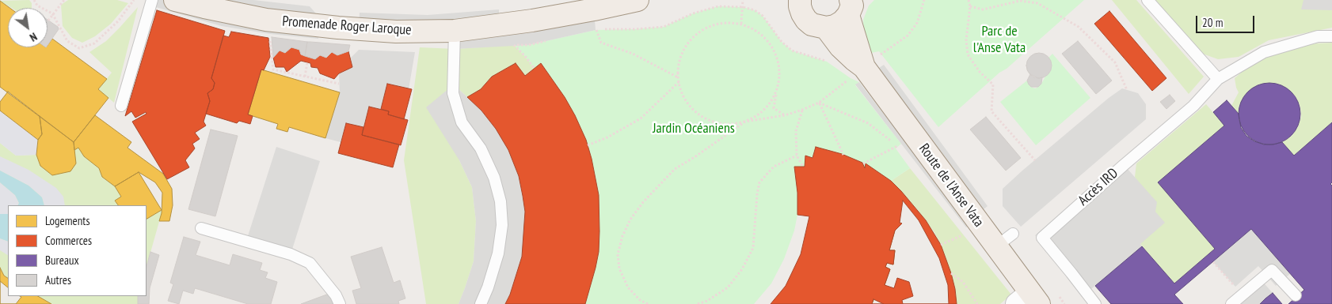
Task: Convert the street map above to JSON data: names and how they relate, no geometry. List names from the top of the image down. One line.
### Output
{"streets":{"main road":["Promenade Roger Laroque","Route de l'Anse Vata"],"lane":["Accès IRD"]},"parks":["Parc de l'Anse Vata","Jardin Océaniens"],"legend":["Logements","Commerces","Bureaux","Autres"],"scale_bar":"20 m","north":"bottom right"}
